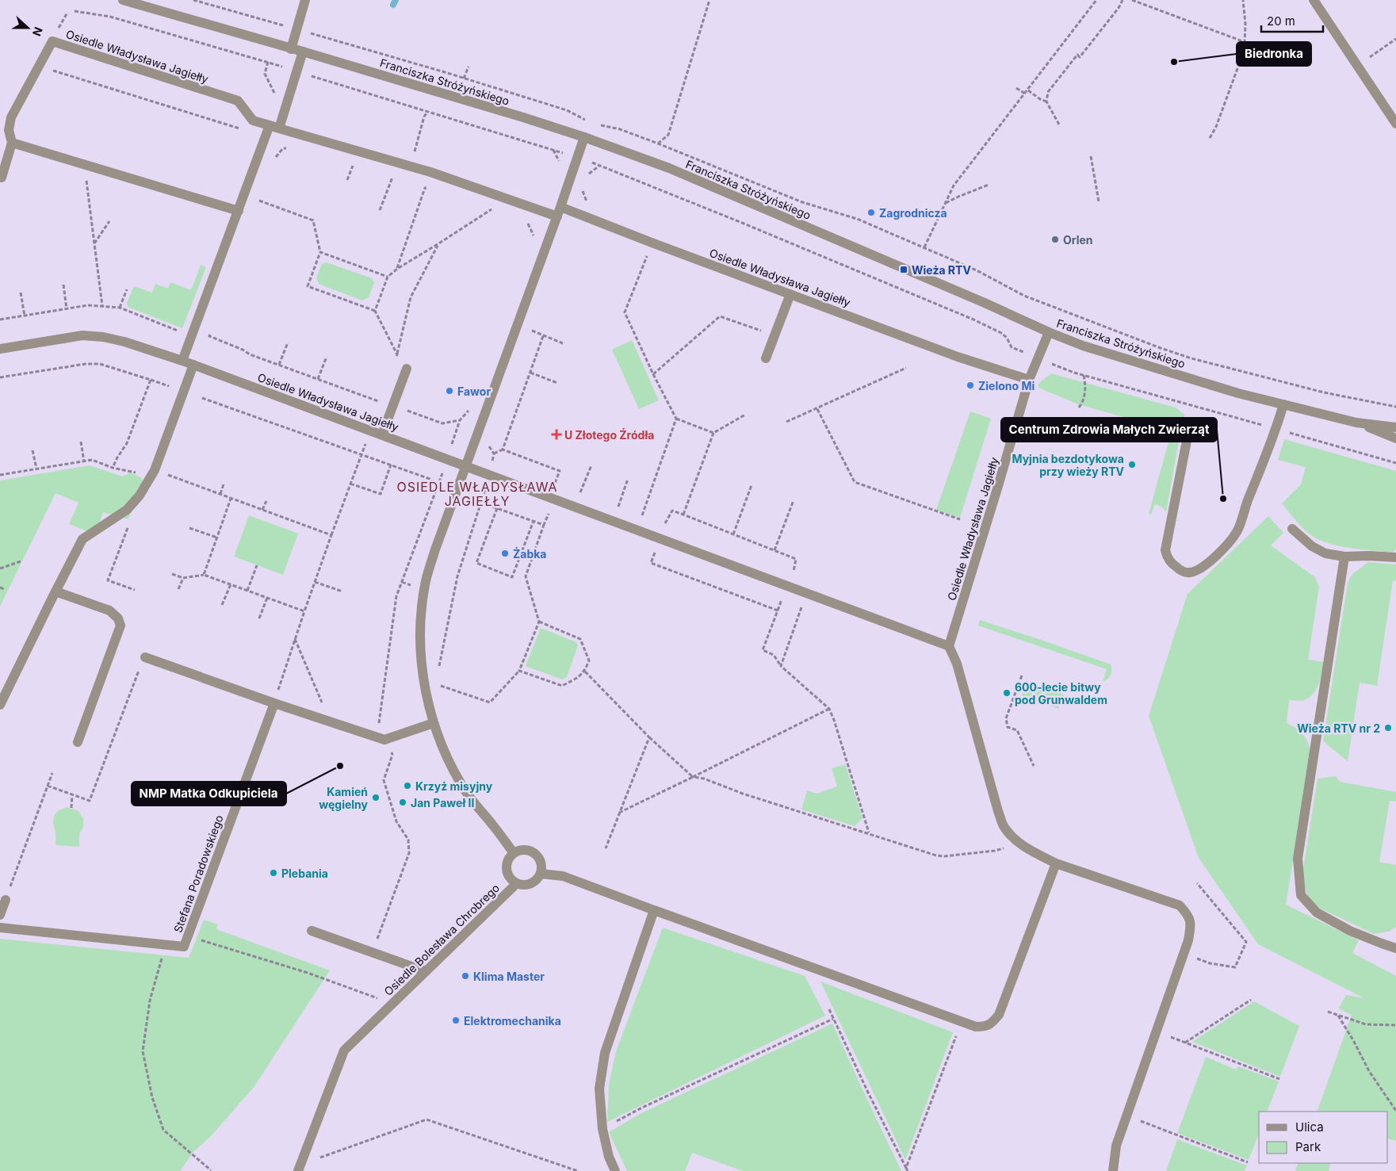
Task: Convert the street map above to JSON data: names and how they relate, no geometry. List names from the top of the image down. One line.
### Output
{"streets":{"street":["Osiedle Władysława Jagiełły","Franciszka Stróżyńskiego","Stefana Poradowskiego","Osiedle Bolesława Chrobrego"]},"districts":["OSIEDLE WŁADYSŁAWA JAGIEŁŁY"],"places":{"other":["Biedronka","Zagrodnicza","Orlen","Zielono Mi","Fawor","Myjnia bezdotykowa przy wieży RTV","Centrum Zdrowia Małych Zwierząt","Żabka","600-lecie bitwy pod Grunwaldem","Wieża RTV nr 2","NMP Matka Odkupiciela","Krzyż misyjny","Kamień węgielny","Jan Paweł II","Plebania","Klima Master","Elektromechanika"],"transit":["Wieża RTV"],"health":["U Złotego Źródła"]},"legend":["Ulica","Park"],"scale_bar":"20 m","north":"right"}
